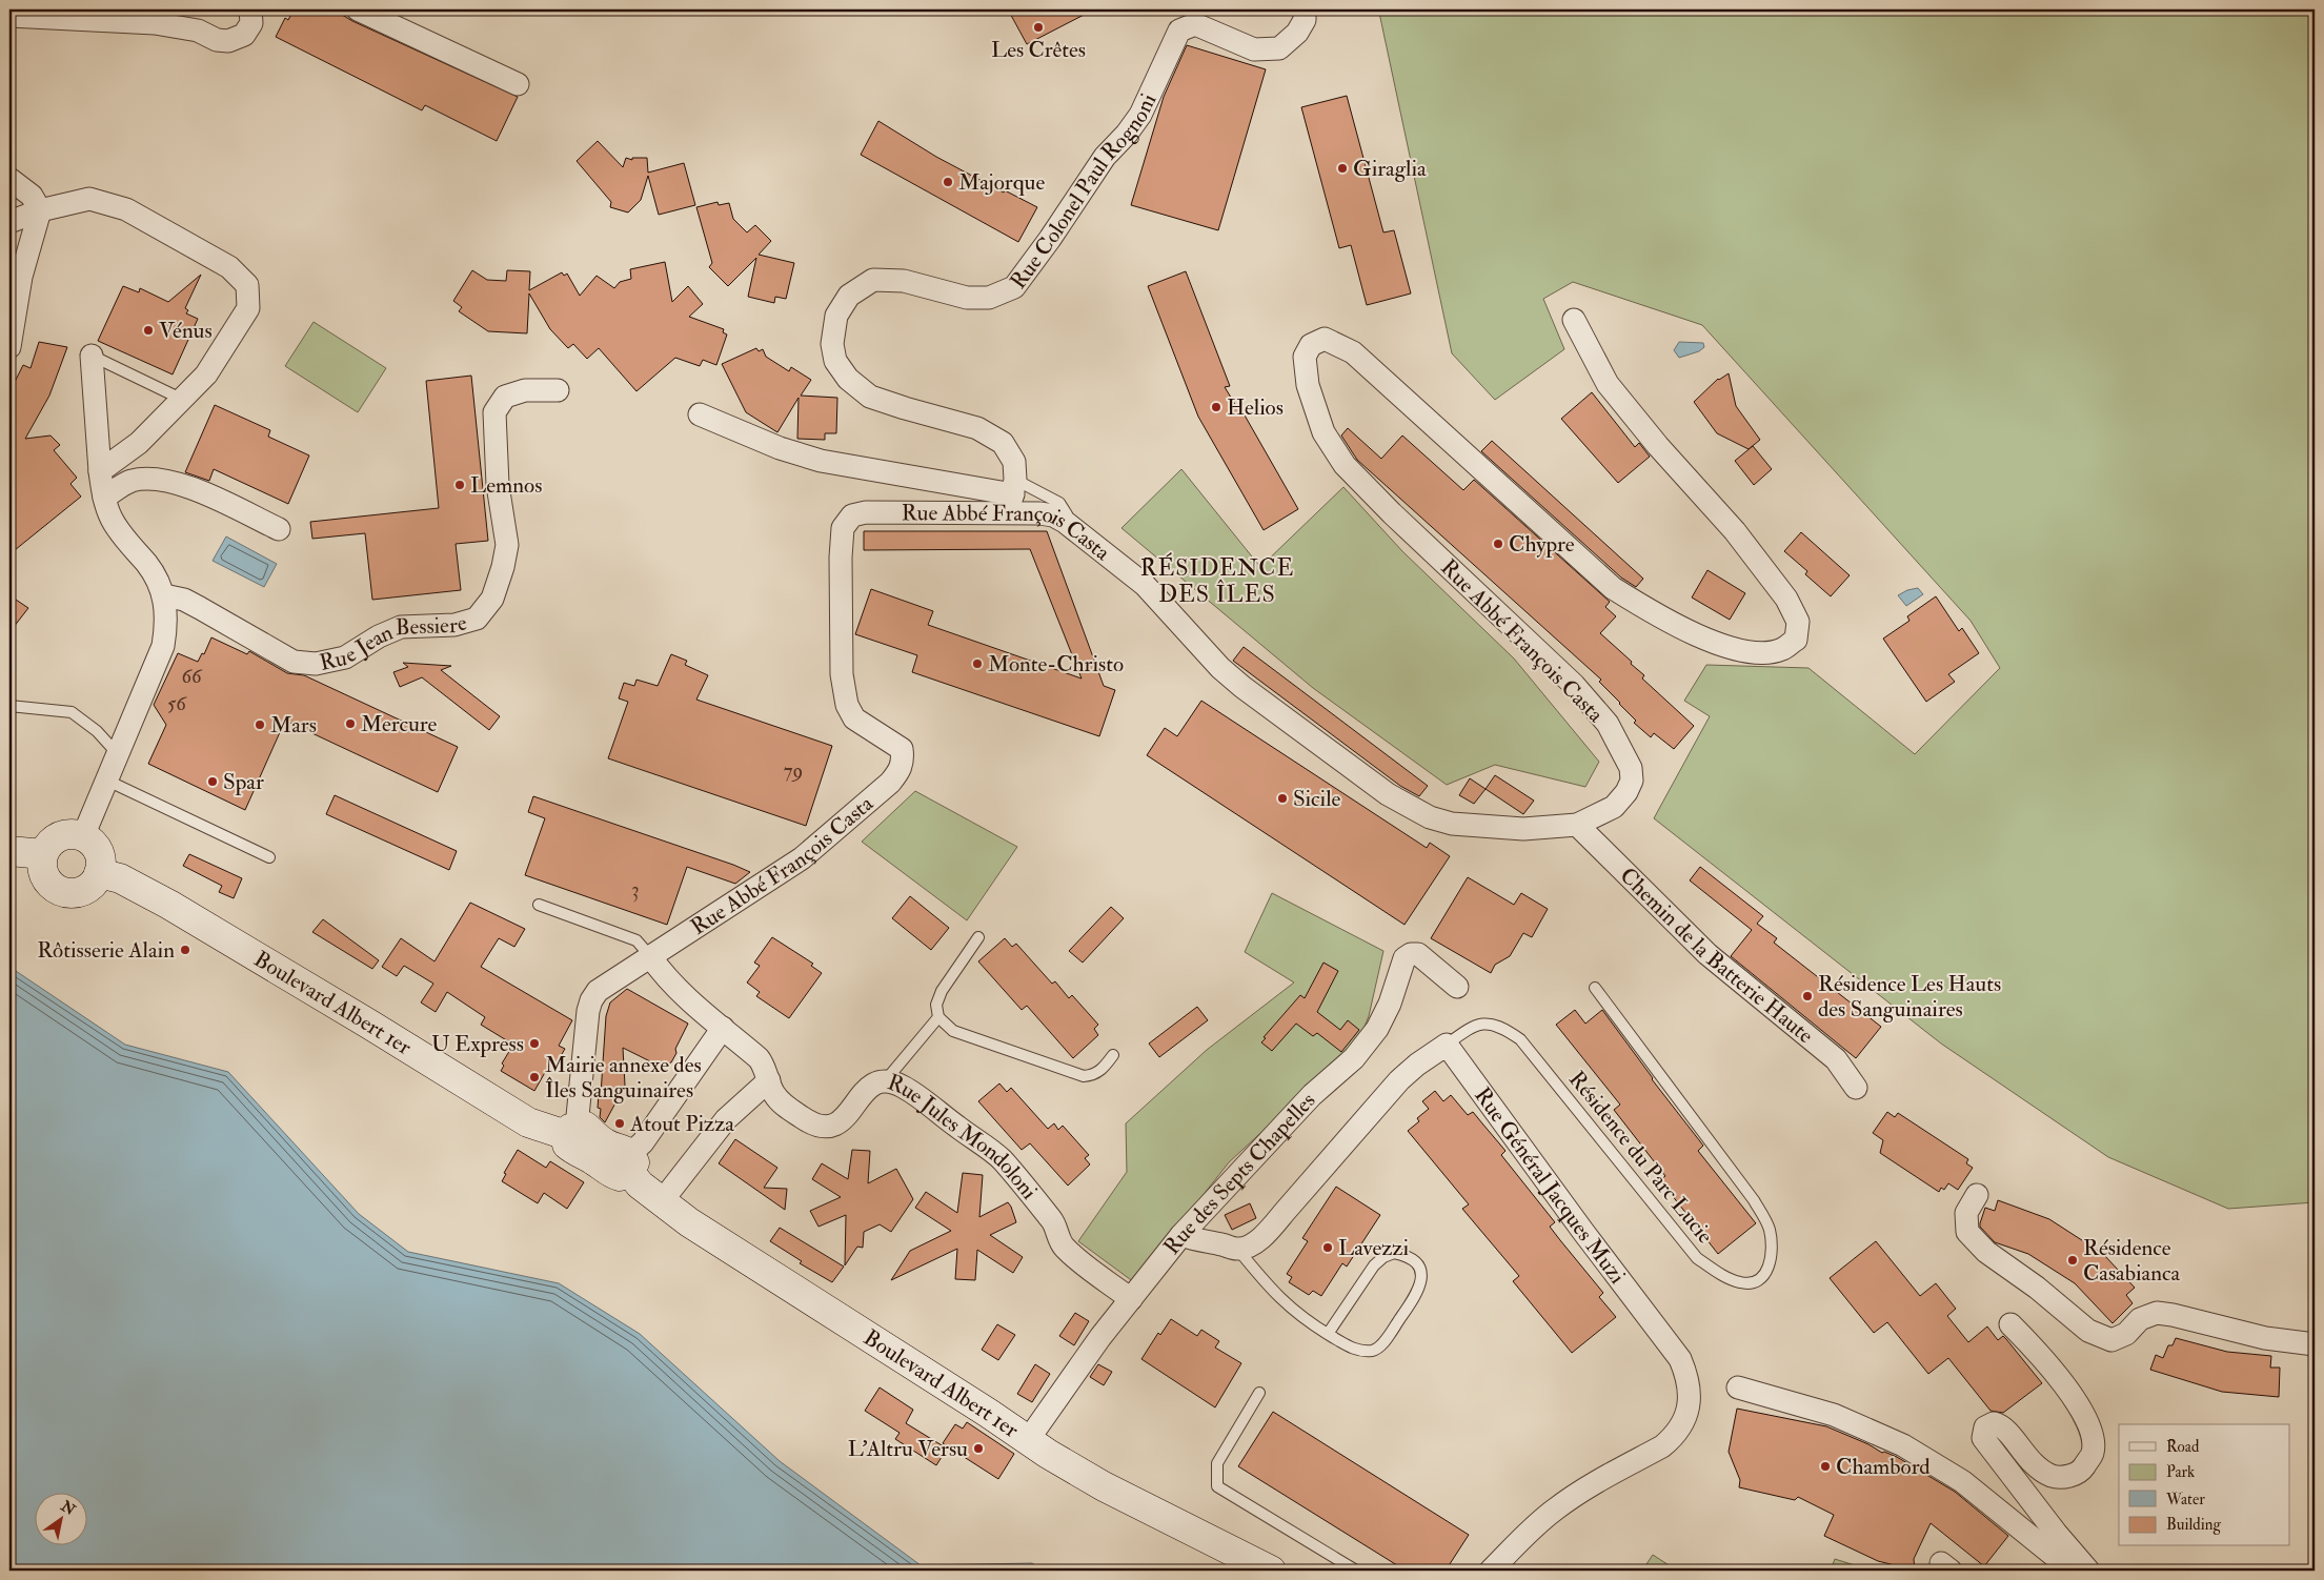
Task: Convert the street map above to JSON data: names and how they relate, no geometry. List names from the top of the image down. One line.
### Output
{"streets":{"main road":["Boulevard Albert 1er"],"street":["Rue Colonel Paul Rognoni","Rue Abbé François Casta","Rue Jean Bessiere","Chemin de la Batterie Haute","Rue Jules Mondoloni","Rue des Septs Chapelles","Rue Général Jacques Muzi"],"lane":["Résidence du Parc Lucie"]},"crossings":[["Rue Colonel Paul Rognoni","Rue Abbé François Casta"],["Rue Abbé François Casta","Chemin de la Batterie Haute"],["Rue Abbé François Casta","Rue Jules Mondoloni"],["Boulevard Albert 1er","Rue des Septs Chapelles"],["Rue Jules Mondoloni","Rue des Septs Chapelles"],["Résidence du Parc Lucie","Rue Général Jacques Muzi"]],"districts":["RÉSIDENCE DES ÎLES"],"places":["Les Crêtes","Giraglia","Majorque","Vénus","Helios","Lemnos","Chypre","Monte-Christo","Mercure","Mars","Spar","Sicile","Rôtisserie Alain","Résidence Les Hauts des Sanguinaires","U Express","Mairie annexe des Îles Sanguinaires","Atout Pizza","Lavezzi","Résidence Casabianca","L'Altru Versu","Chambord"],"house_numbers":["66","56","79","3"],"legend":["Road","Park","Water","Building"],"north":"top right"}
